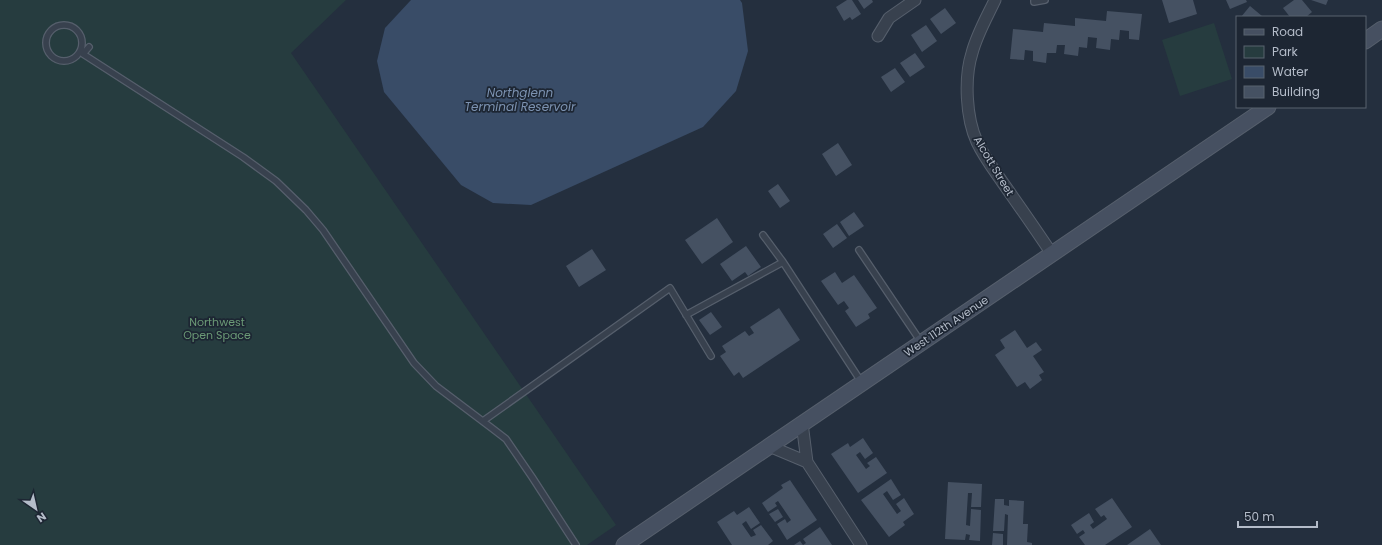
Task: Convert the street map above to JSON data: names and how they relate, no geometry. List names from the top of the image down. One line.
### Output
{"streets":{"main road":["West 112th Avenue"],"street":["Alcott Street"]},"crossings":[["Alcott Street","West 112th Avenue"]],"water":["Northglenn Terminal Reservoir"],"parks":["Northwest Open Space"],"legend":["Road","Park","Water","Building"],"scale_bar":"50 m","north":"bottom right"}
